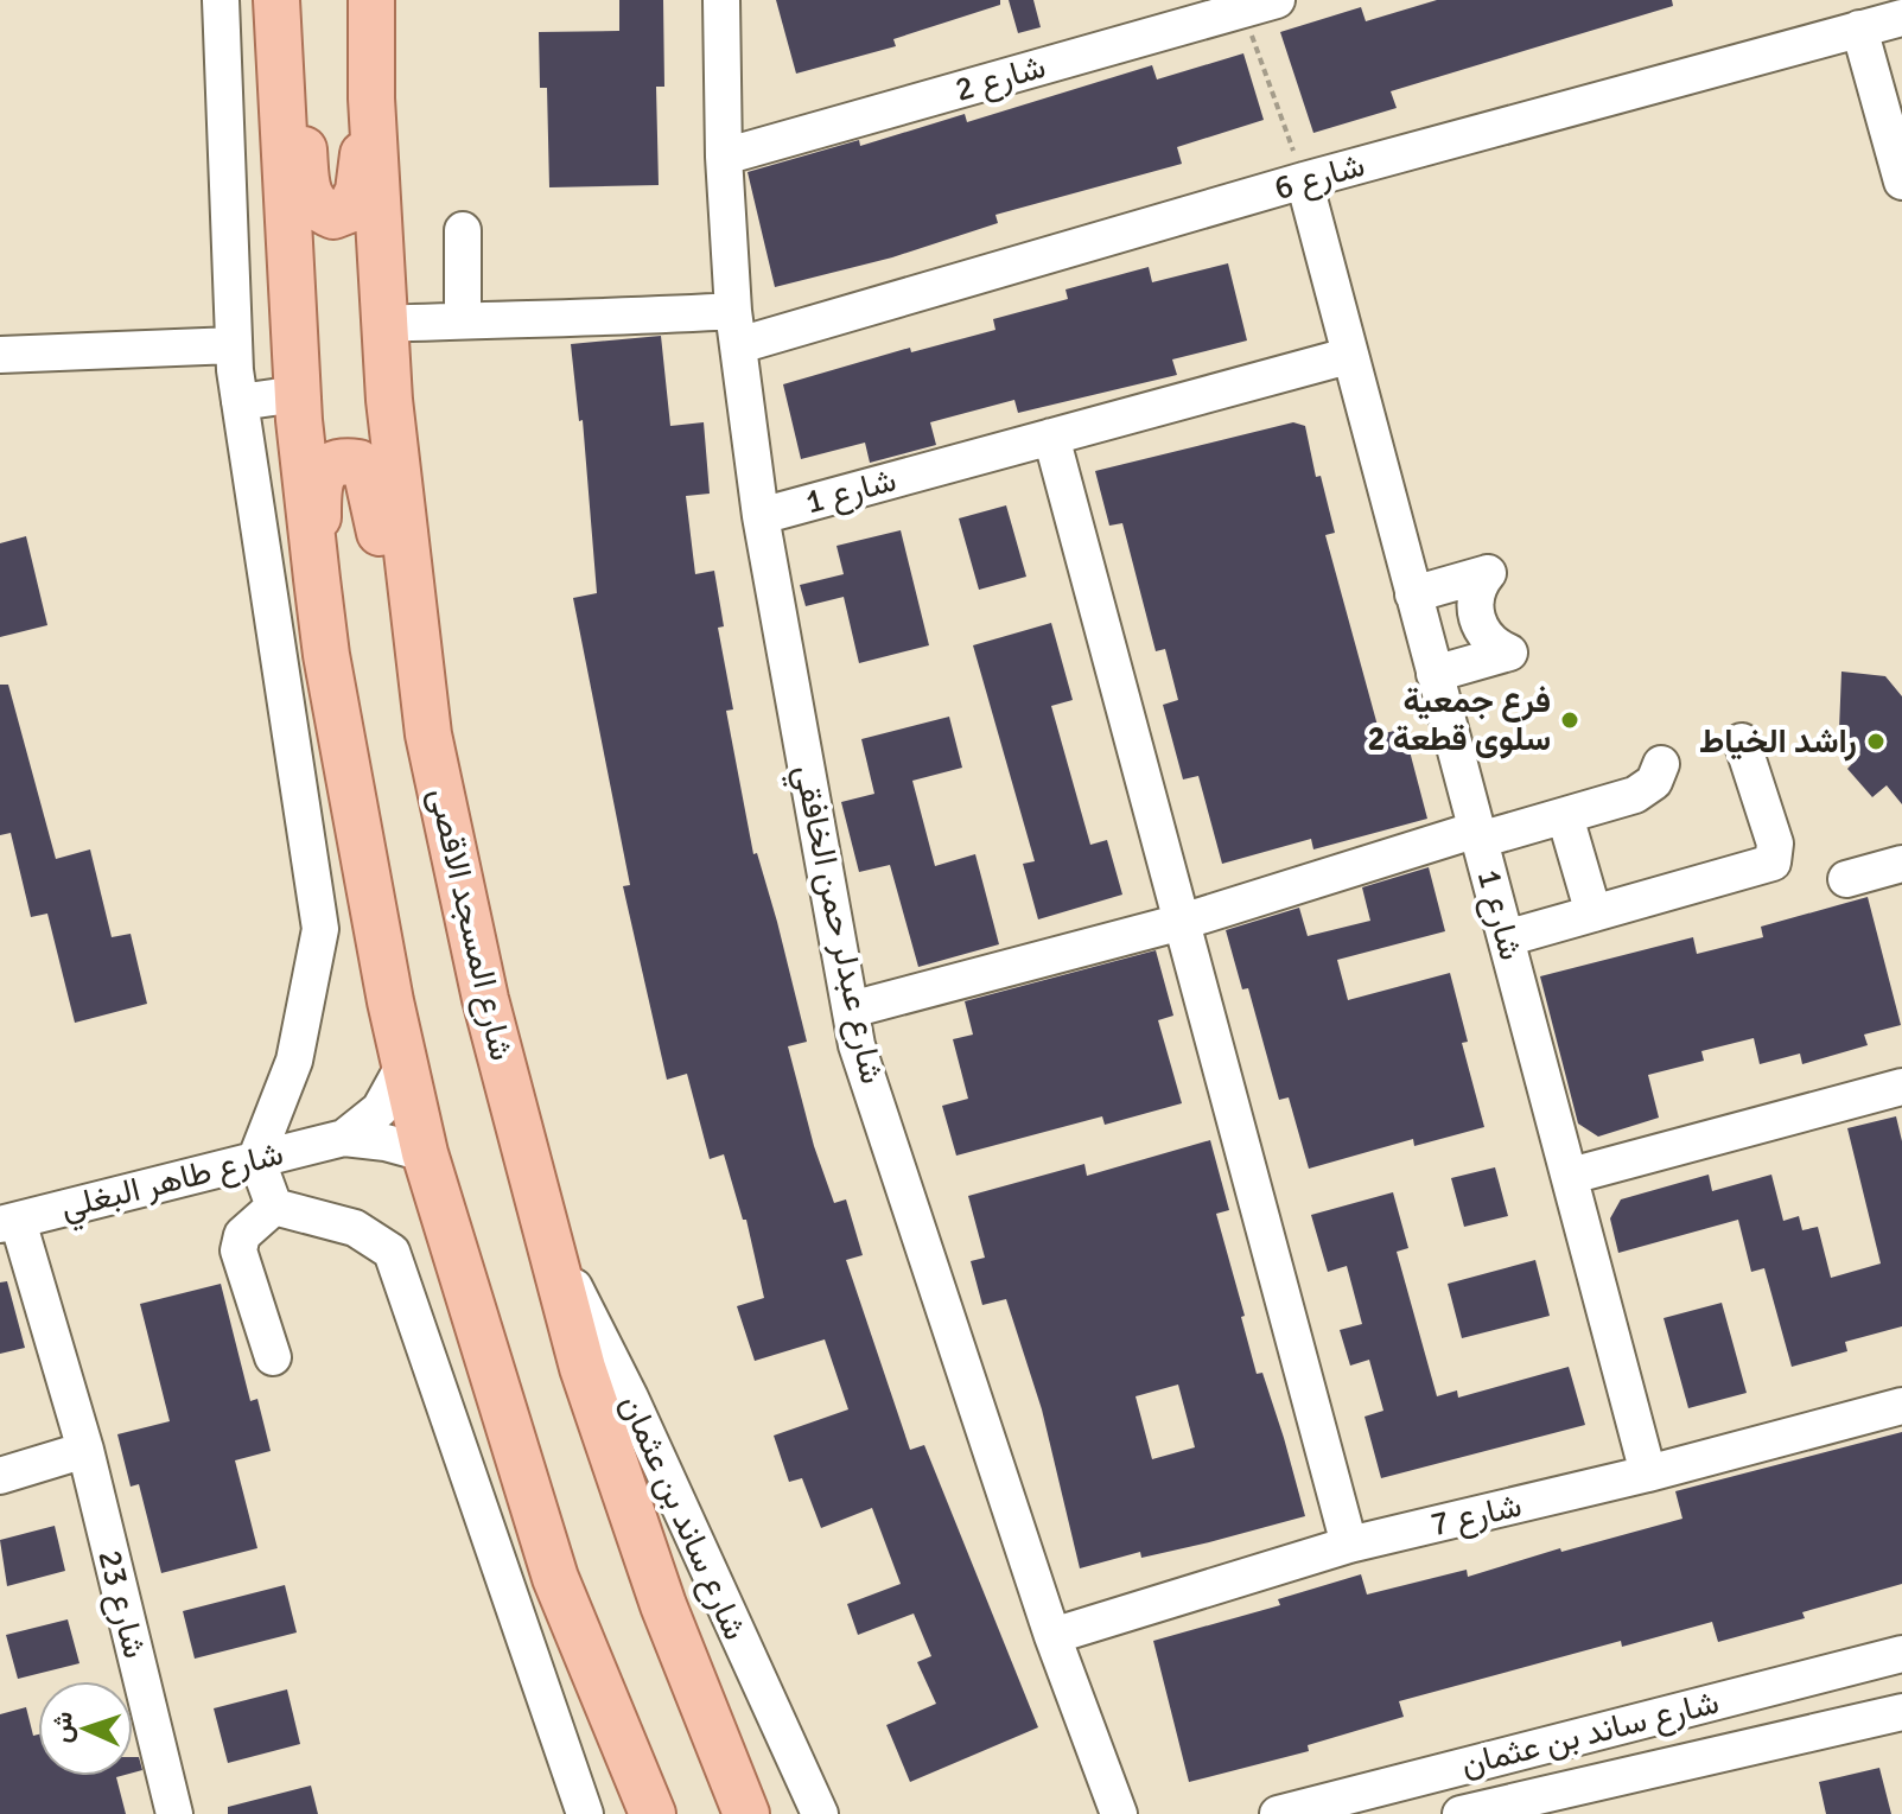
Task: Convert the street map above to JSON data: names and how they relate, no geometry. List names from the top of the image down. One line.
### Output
{"streets":{"main road":["شارع المسجد الاقصى"],"street":["شارع 2","شارع 6","شارع 1","شارع عبدلر حمن الخافقي","شارع طاهر البغلي","شارع 7","شارع ساند بن عثمان","شارع 23"]},"crossings":[["شارع 2","شارع عبدلر حمن الخافقي"],["شارع 6","شارع 1"],["شارع 6","شارع المسجد الاقصى"],["شارع 6","شارع عبدلر حمن الخافقي"],["شارع 1","شارع عبدلر حمن الخافقي"],["شارع 1","شارع 7"],["شارع المسجد الاقصى","شارع ساند بن عثمان"],["شارع عبدلر حمن الخافقي","شارع 7"],["شارع طاهر البغلي","شارع 23"]],"places":["فرع جمعية سلوى قطعة 2","راشد الخياط"],"north":"left"}
